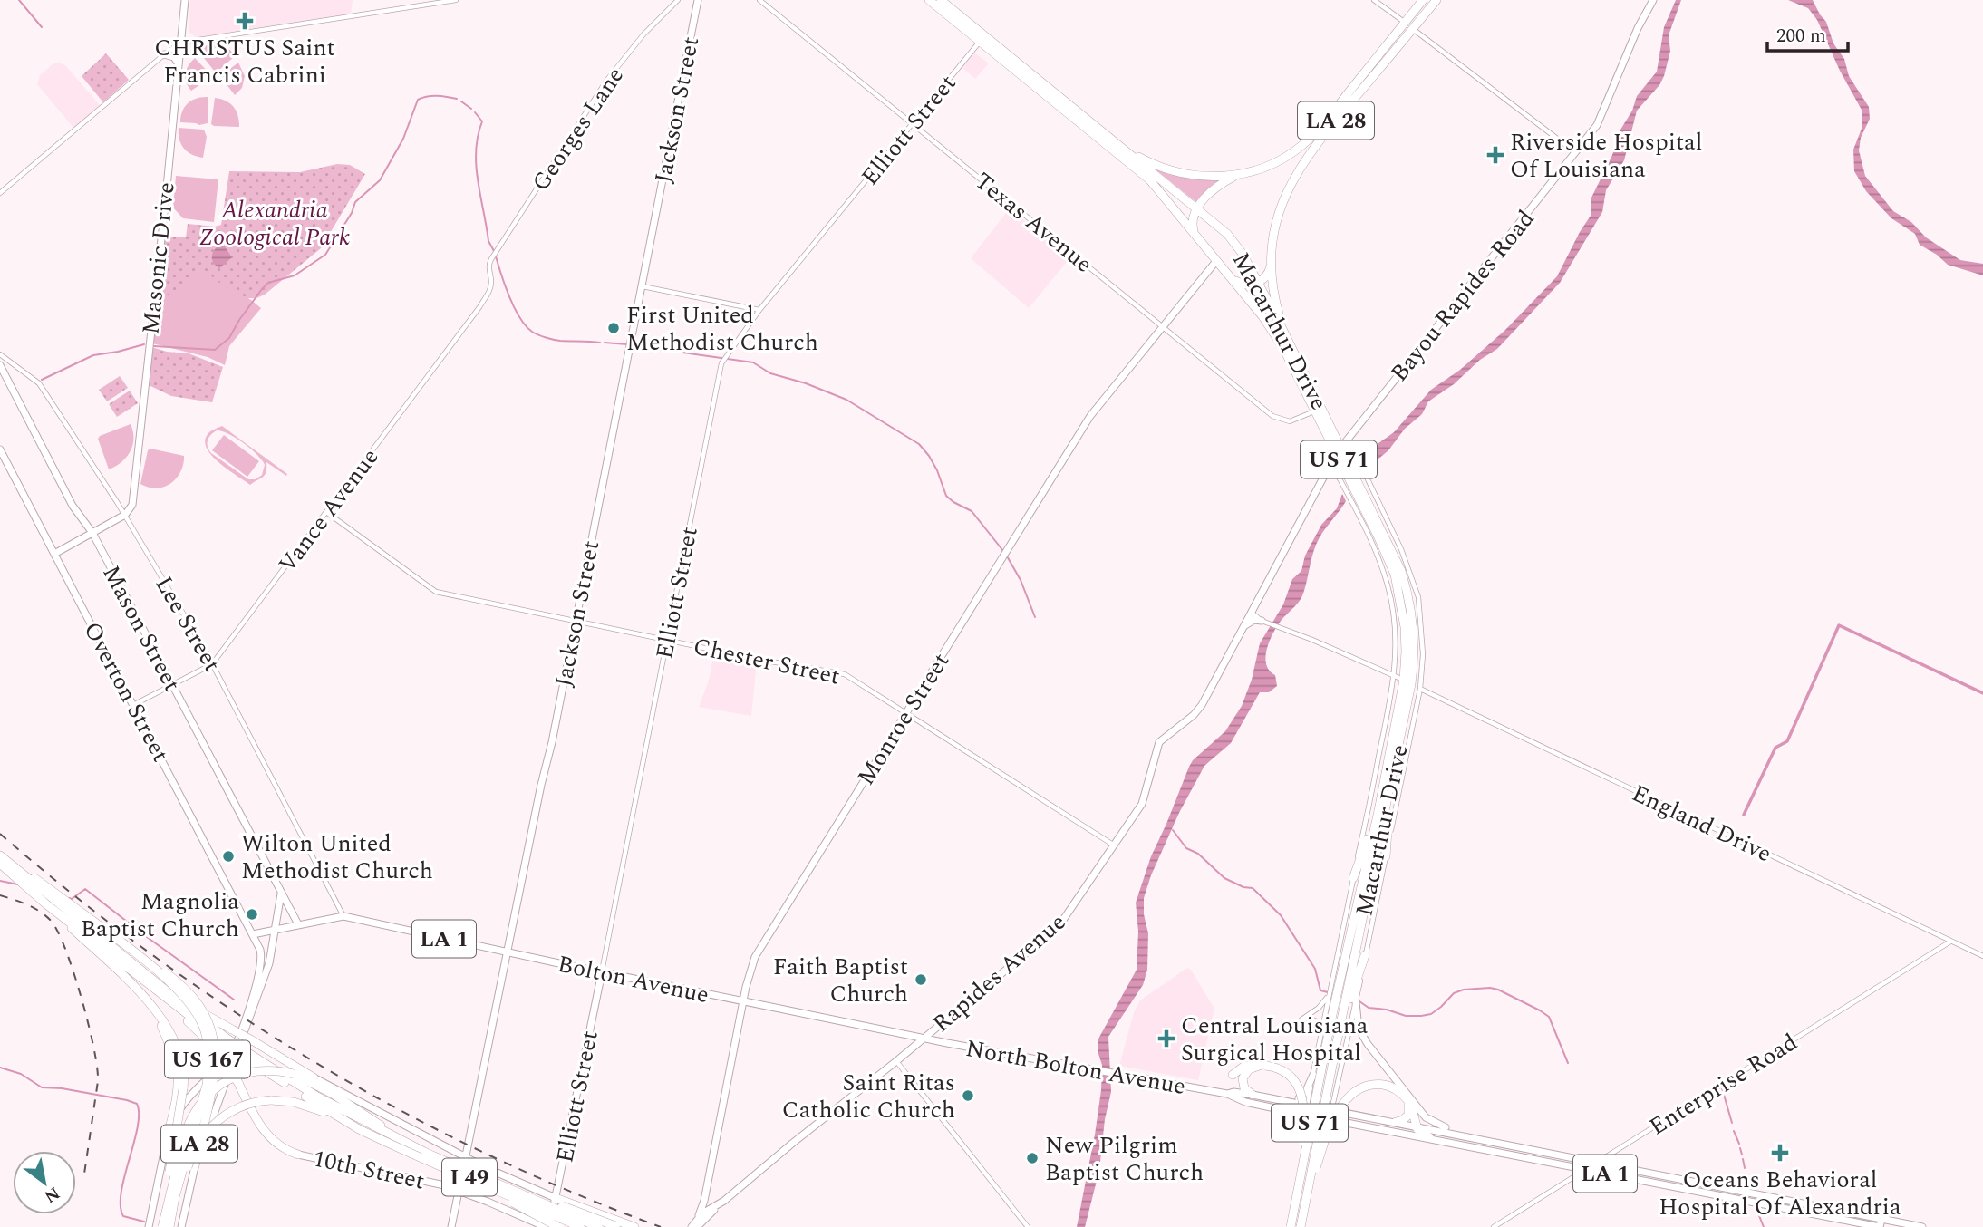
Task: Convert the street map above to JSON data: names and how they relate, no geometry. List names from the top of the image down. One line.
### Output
{"streets":{"highway":["LA 28","Macarthur Drive","US 71","US 167","I 49"],"main road":["Jackson Street","Elliott Street","Masonic Drive","Bayou Rapides Road","Mason Street","Overton Street","Monroe Street","LA 1","Rapides Avenue","Bolton Avenue","North Bolton Avenue","10th Street"],"street":["Georges Lane","Texas Avenue","Vance Avenue","Lee Street","Chester Street","England Drive","Enterprise Road"]},"crossings":[["Jackson Street","Chester Street"],["Jackson Street","Bolton Avenue"],["Jackson Street","10th Street"],["LA 28","Macarthur Drive"],["LA 28","US 167"],["LA 28","I 49"],["Georges Lane","Vance Avenue"],["Elliott Street","Texas Avenue"],["Elliott Street","Macarthur Drive"],["Elliott Street","Chester Street"],["Elliott Street","Bolton Avenue"],["Elliott Street","10th Street"],["Texas Avenue","Macarthur Drive"],["Texas Avenue","Monroe Street"],["Masonic Drive","Lee Street"],["Bayou Rapides Road","Macarthur Drive"],["Bayou Rapides Road","Rapides Avenue"],["Macarthur Drive","Monroe Street"],["Macarthur Drive","Rapides Avenue"],["Vance Avenue","Lee Street"],["Vance Avenue","Mason Street"],["Vance Avenue","Chester Street"],["Vance Avenue","Overton Street"],["Lee Street","LA 1"],["Lee Street","Bolton Avenue"],["Mason Street","LA 1"],["Chester Street","Monroe Street"],["Chester Street","Rapides Avenue"],["Overton Street","LA 1"],["Monroe Street","Rapides Avenue"],["Monroe Street","Bolton Avenue"],["England Drive","Enterprise Road"],["LA 1","Bolton Avenue"],["Rapides Avenue","Bolton Avenue"],["Rapides Avenue","North Bolton Avenue"],["Bolton Avenue","North Bolton Avenue"],["US 167","I 49"],["North Bolton Avenue","Enterprise Road"]],"parks":["Alexandria Zoological Park"],"places":{"health":["CHRISTUS Saint Francis Cabrini","Riverside Hospital Of Louisiana","Central Louisiana Surgical Hospital","Oceans Behavioral Hospital Of Alexandria"],"other":["First United Methodist Church","Wilton United Methodist Church","Magnolia Baptist Church","Faith Baptist Church","Saint Ritas Catholic Church","New Pilgrim Baptist Church"]},"scale_bar":"200 m","north":"bottom right"}
